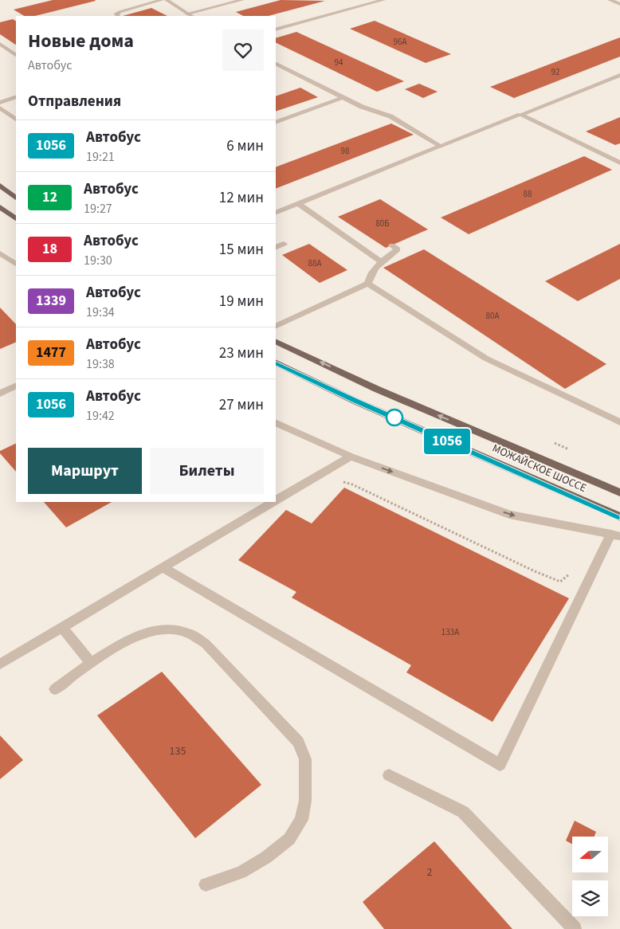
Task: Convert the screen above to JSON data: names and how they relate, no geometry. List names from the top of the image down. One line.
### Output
{"streets":{"main road":["МОЖАЙСКОЕ ШОССЕ"]},"lines":["bus line 1056"],"house_numbers":["96А","94","92","98","88","80Б","88А","80А","133А","135","2"],"north":"left","page":{"on_map":"1056","heading":[["Новые дома","Автобус"],"Отправления"],"list":[{"mark":"1056","name":"Автобус","note":"19:21","value":"6 мин"},{"mark":"12","name":"Автобус","note":"19:27","value":"12 мин"},{"mark":"18","name":"Автобус","note":"19:30","value":"15 мин"},{"mark":"1339","name":"Автобус","note":"19:34","value":"19 мин"},{"mark":"1477","name":"Автобус","note":"19:38","value":"23 мин"},{"mark":"1056","name":"Автобус","note":"19:42","value":"27 мин"}],"buttons":["Маршрут","Билеты"]}}
